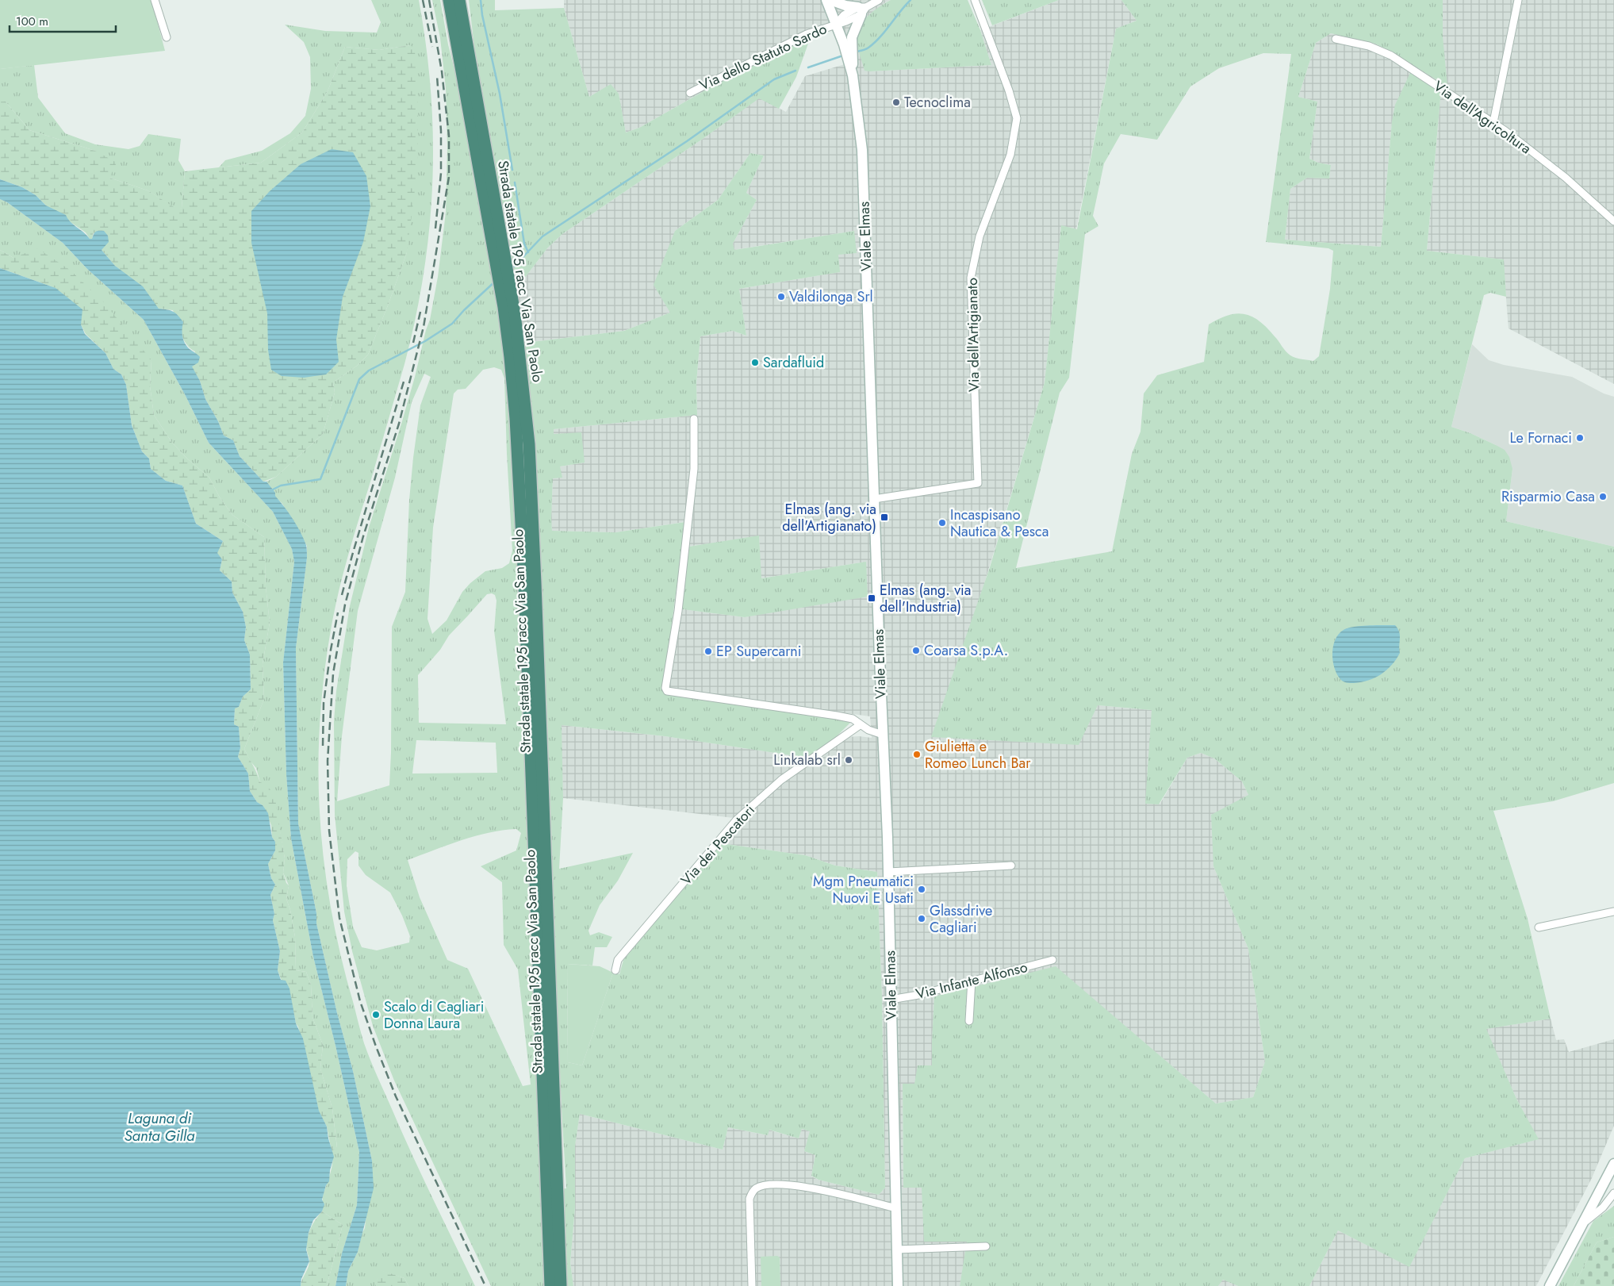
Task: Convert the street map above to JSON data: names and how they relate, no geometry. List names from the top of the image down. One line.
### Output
{"streets":{"highway":["Strada statale 195 racc Via San Paolo"],"main road":["Viale Elmas"],"street":["Via dello Statuto Sardo","Via dell'Agricoltura","Via dell'Artigianato","Via dei Pescatori","Via Infante Alfonso"]},"crossings":[["Via dello Statuto Sardo","Viale Elmas"],["Viale Elmas","Via dell'Artigianato"],["Viale Elmas","Via Infante Alfonso"]],"water":["Laguna di Santa Gilla"],"places":{"other":["Tecnoclima","Valdilonga Srl","Sardafluid","Le Fornaci","Risparmio Casa","Incaspisano Nautica & Pesca","Coarsa S.p.A.","EP Supercarni","Giulietta e Romeo Lunch Bar","Linkalab srl","Mgm Pneumatici Nuovi E Usati","Glassdrive Cagliari","Scalo di Cagliari Donna Laura"],"transit":["Elmas (ang. via dell'Artigianato)","Elmas (ang. via dell'Industria)"]},"scale_bar":"100 m"}
